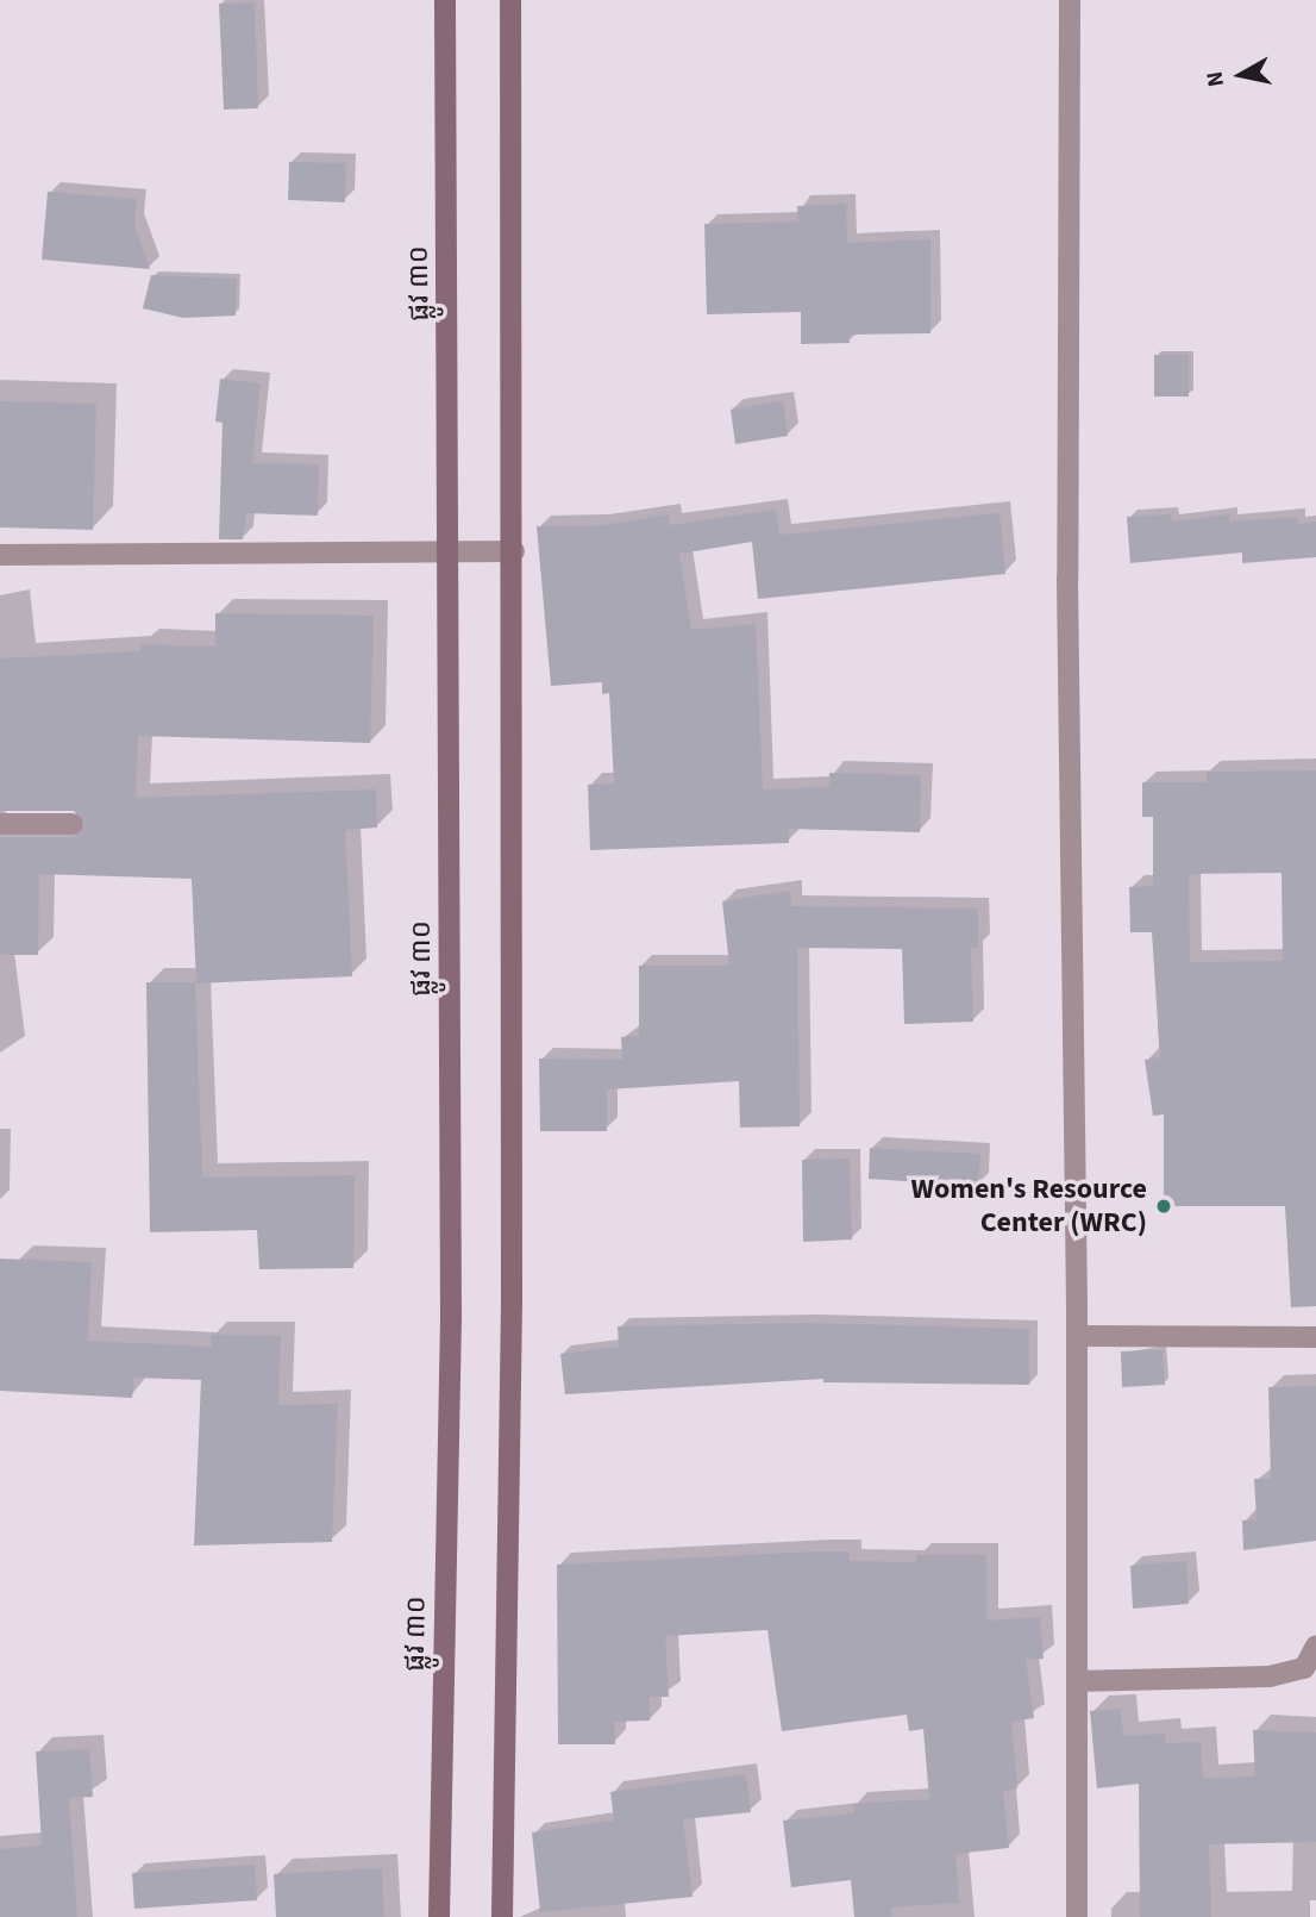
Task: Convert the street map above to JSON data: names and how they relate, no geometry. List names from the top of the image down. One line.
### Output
{"streets":{"street":["ផ្លូវ ៣០"]},"places":["Women's Resource Center (WRC)"],"north":"left"}
